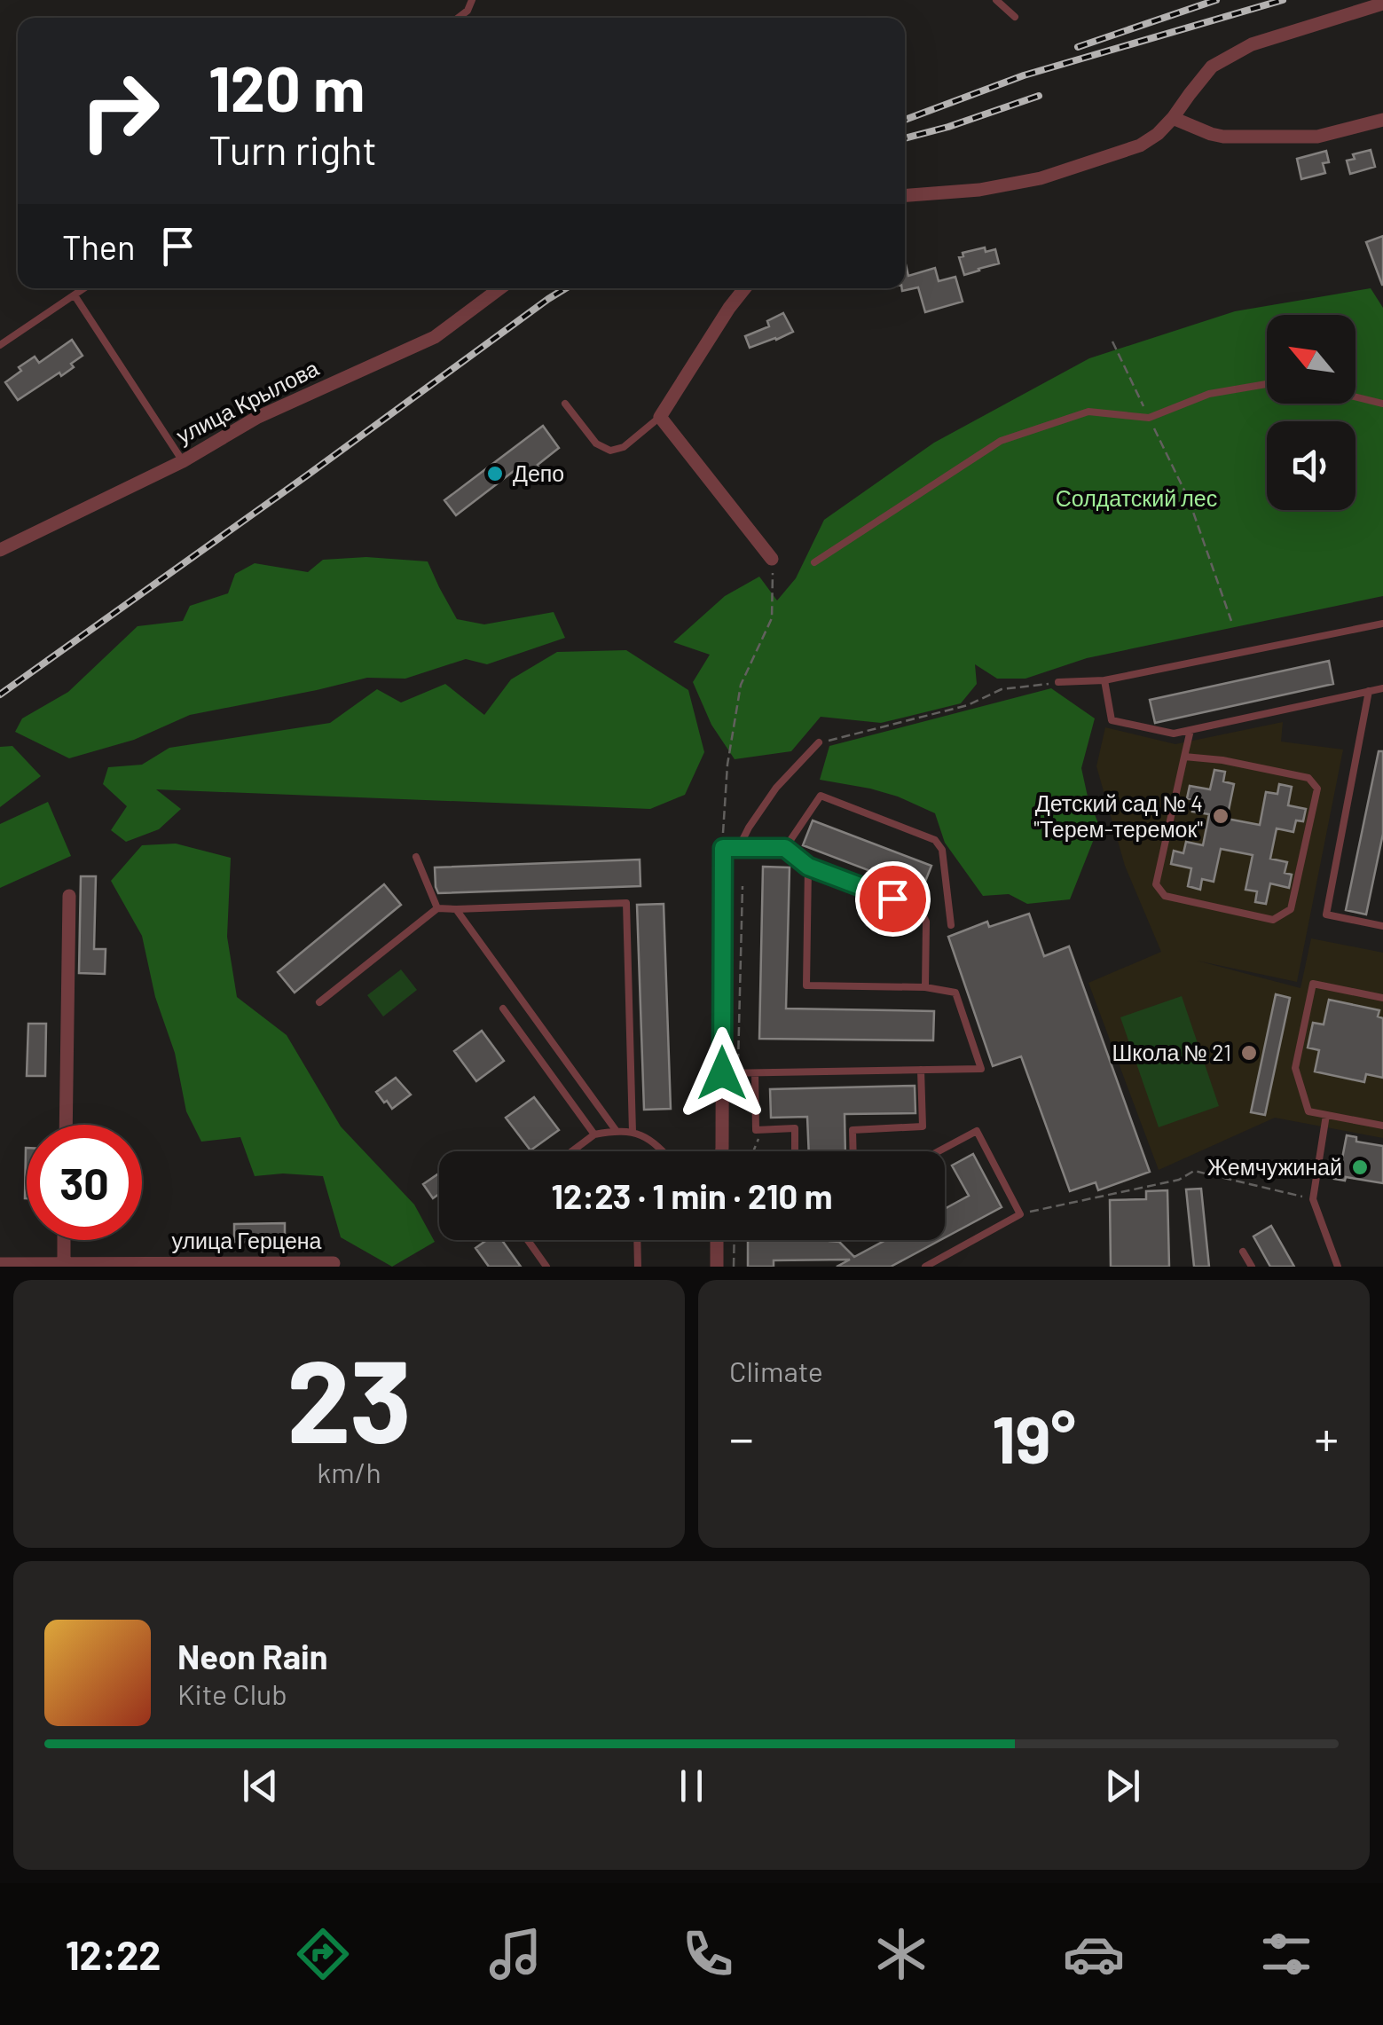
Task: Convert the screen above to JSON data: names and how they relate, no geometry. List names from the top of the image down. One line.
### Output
{"streets":{"street":["улица Крылова","улица Герцена"]},"parks":["Солдатский лес"],"places":["Депо","Детский сад № 4 \"Терем-теремок\"","Школа № 21","Жемчужинай"],"north":"top left","page":{"turn":["120 m","Turn right"],"then":"Then","limit":"30","trip":"12:23 · 1 min · 210 m","tile":[["23","km/h"],"Climate"],"heat":["−","19°","+"],"song":["Neon Rain","Kite Club"],"tabs":"12:22"}}
